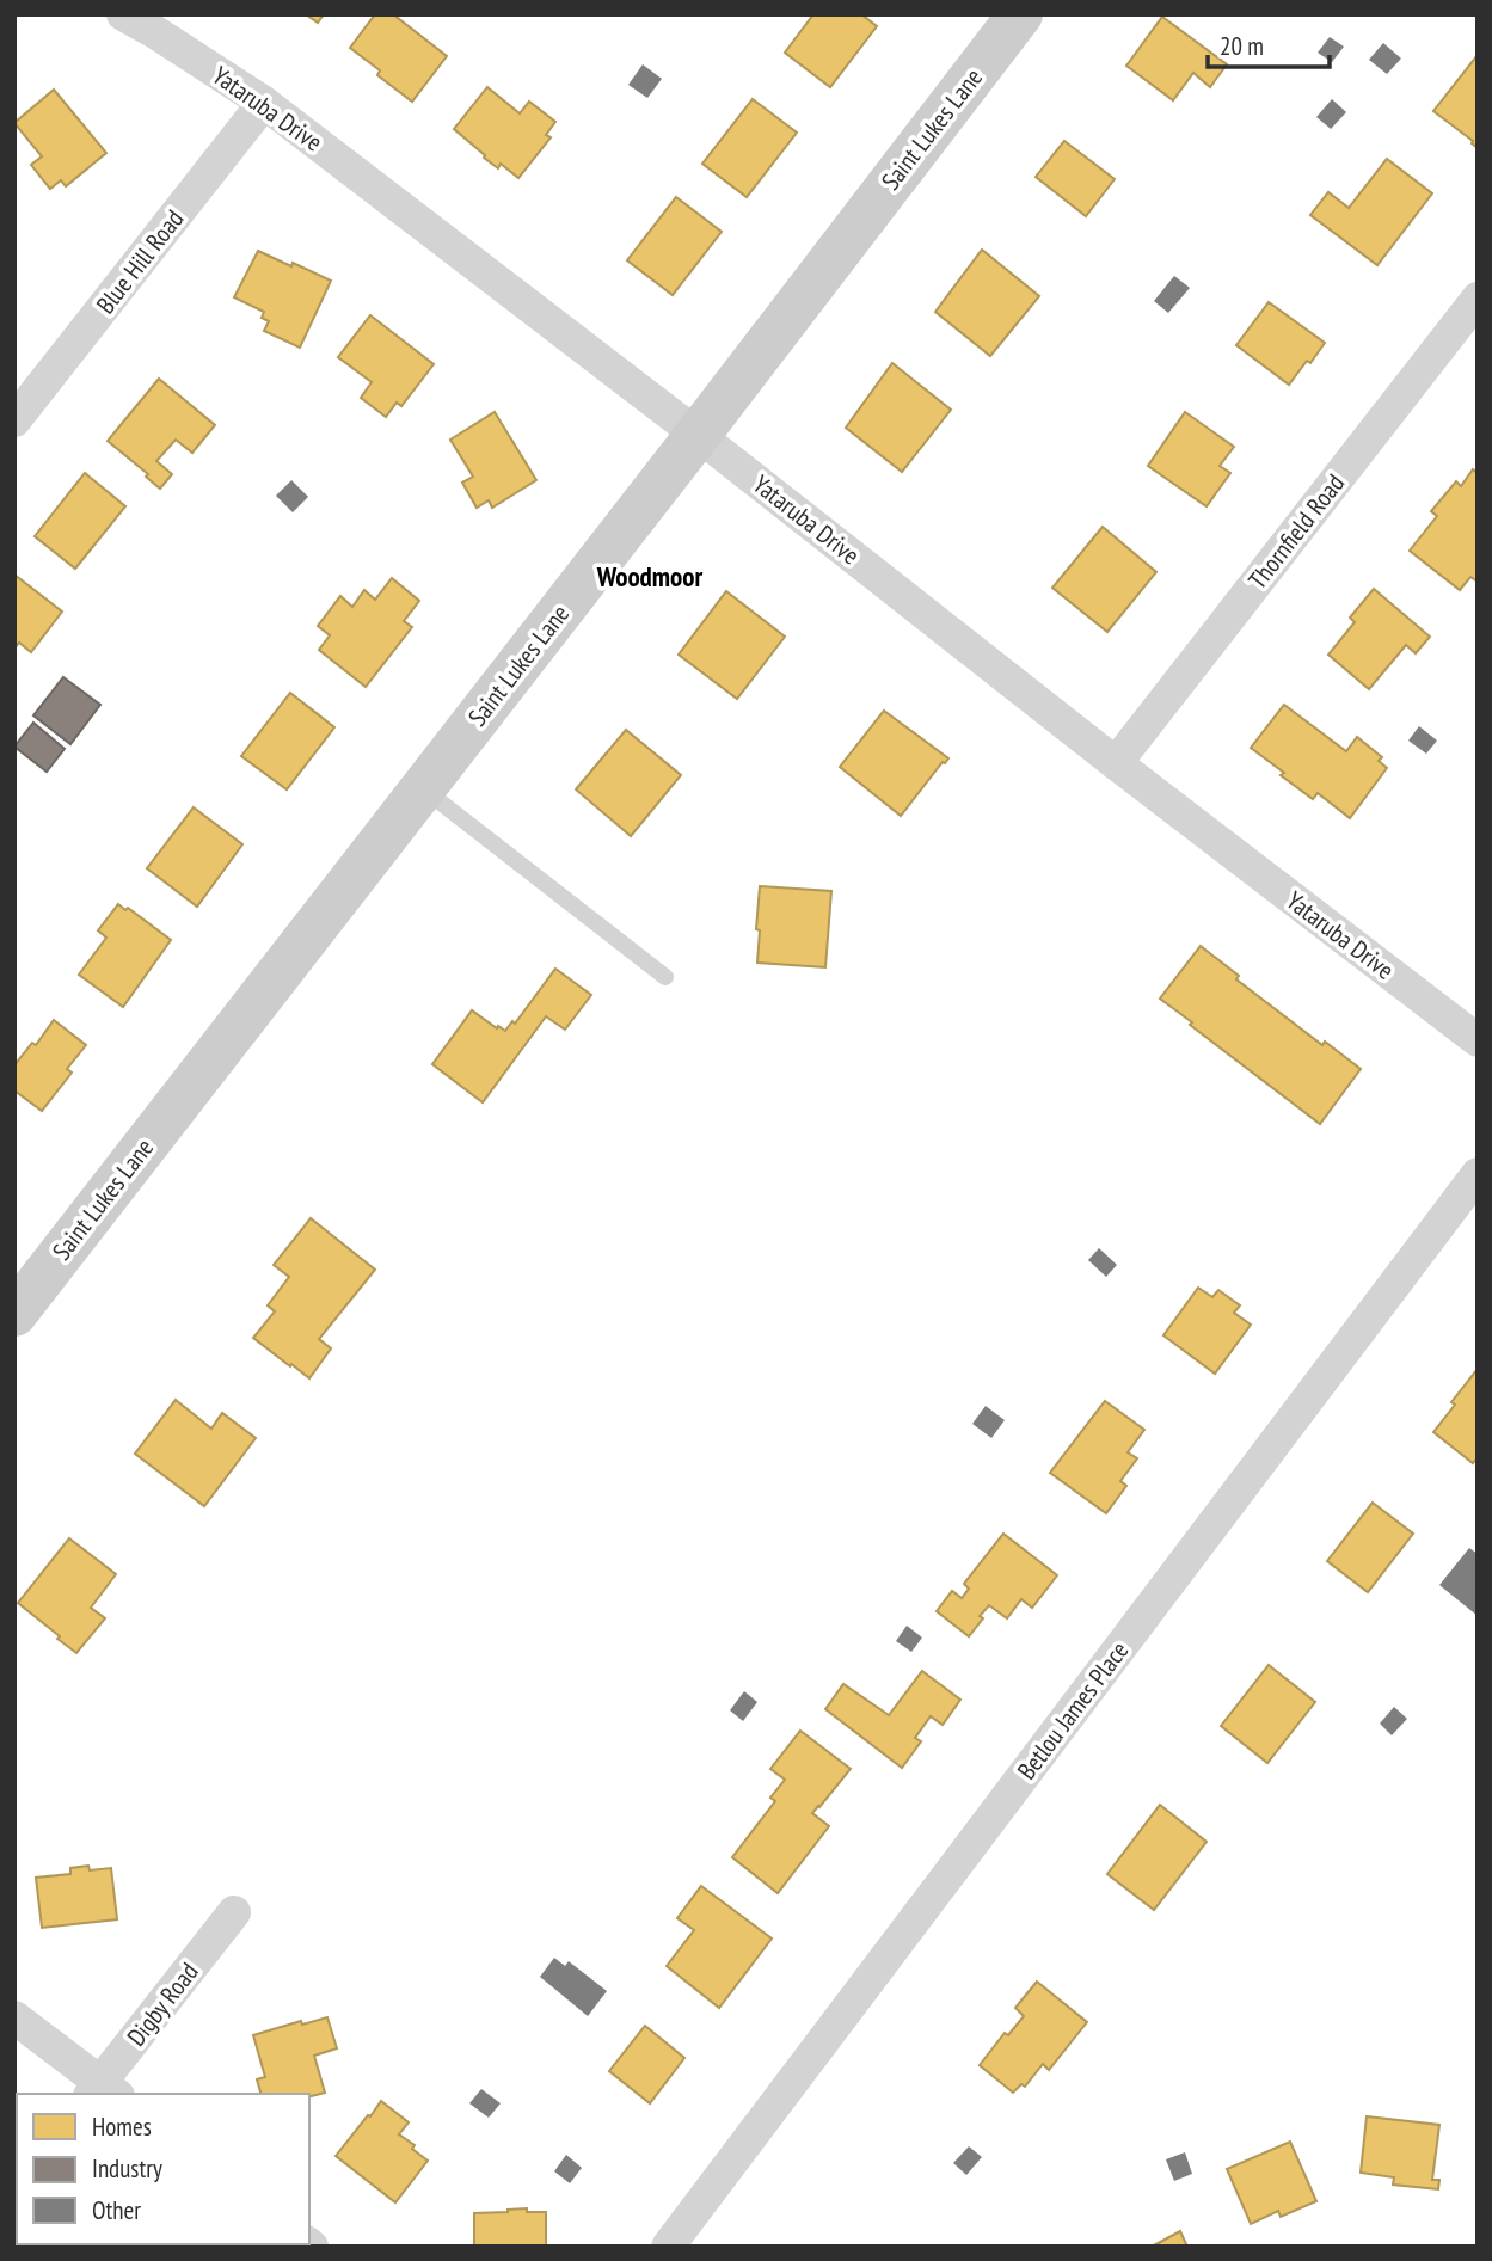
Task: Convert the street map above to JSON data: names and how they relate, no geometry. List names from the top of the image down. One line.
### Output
{"streets":{"street":["Yataruba Drive","Saint Lukes Lane","Blue Hill Road","Thornfield Road","Betlou James Place","Digby Road"]},"crossings":[["Yataruba Drive","Saint Lukes Lane"],["Yataruba Drive","Blue Hill Road"],["Yataruba Drive","Thornfield Road"]],"districts":["Woodmoor"],"legend":["Homes","Industry","Other"],"scale_bar":"20 m"}
